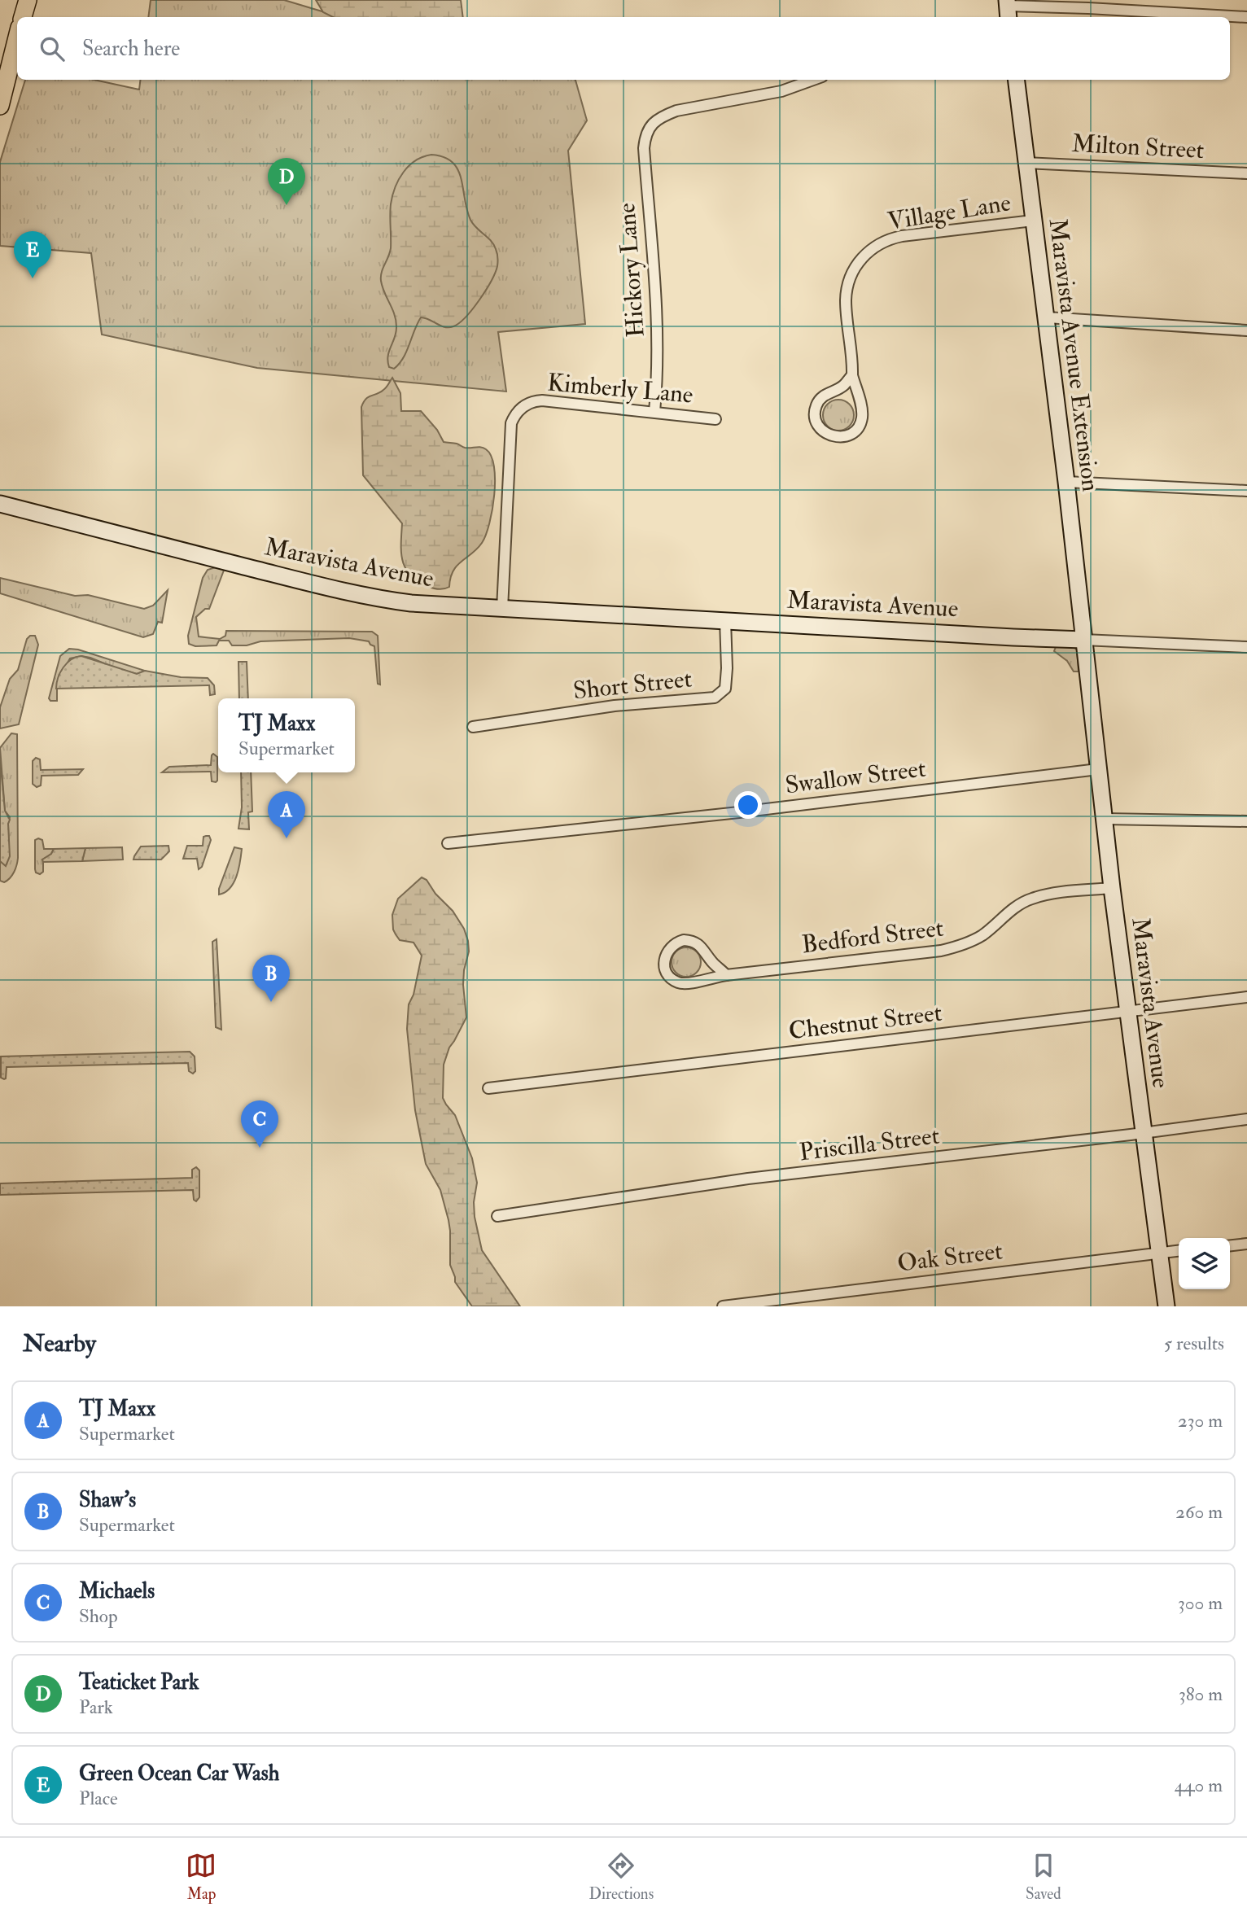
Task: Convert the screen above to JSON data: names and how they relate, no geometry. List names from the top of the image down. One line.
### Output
{"streets":{"main road":["Maravista Avenue Extension","Maravista Avenue"],"street":["Milton Street","Village Lane","Hickory Lane","Kimberly Lane","Short Street","Swallow Street","Bedford Street","Chestnut Street","Priscilla Street","Oak Street"]},"crossings":[["Milton Street","Maravista Avenue Extension"],["Village Lane","Maravista Avenue Extension"],["Hickory Lane","Kimberly Lane"],["Maravista Avenue Extension","Maravista Avenue"],["Kimberly Lane","Maravista Avenue"],["Maravista Avenue","Short Street"],["Maravista Avenue","Swallow Street"],["Maravista Avenue","Bedford Street"],["Maravista Avenue","Chestnut Street"],["Maravista Avenue","Priscilla Street"],["Maravista Avenue","Oak Street"]],"page":{"search":"Search here","pins":["D","E","A","B","C"],"popup":["TJ Maxx","Supermarket"],"heading":["Nearby","5 results"],"list":[{"mark":"A","name":"TJ Maxx","note":"Supermarket","value":"230 m"},{"mark":"B","name":"Shaw's","note":"Supermarket","value":"260 m"},{"mark":"C","name":"Michaels","note":"Shop","value":"300 m"},{"mark":"D","name":"Teaticket Park","note":"Park","value":"380 m"},{"mark":"E","name":"Green Ocean Car Wash","note":"Place","value":"440 m"}],"nav":["Map","Directions","Saved"]}}
